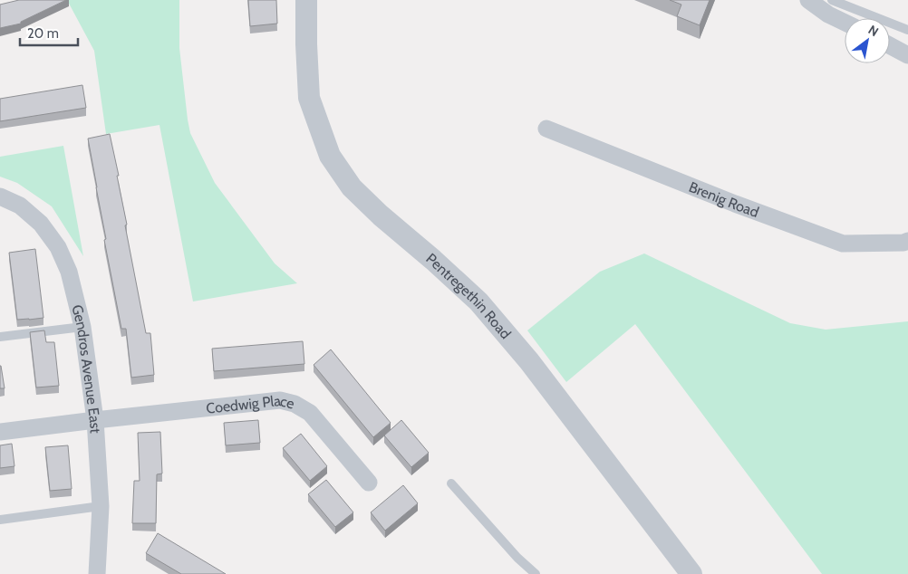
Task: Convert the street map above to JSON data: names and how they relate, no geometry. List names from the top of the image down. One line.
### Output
{"streets":{"street":["Brenig Road","Pentregethin Road","Gendros Avenue East","Coedwig Place"]},"crossings":[["Gendros Avenue East","Coedwig Place"]],"scale_bar":"20 m","north":"top right"}
